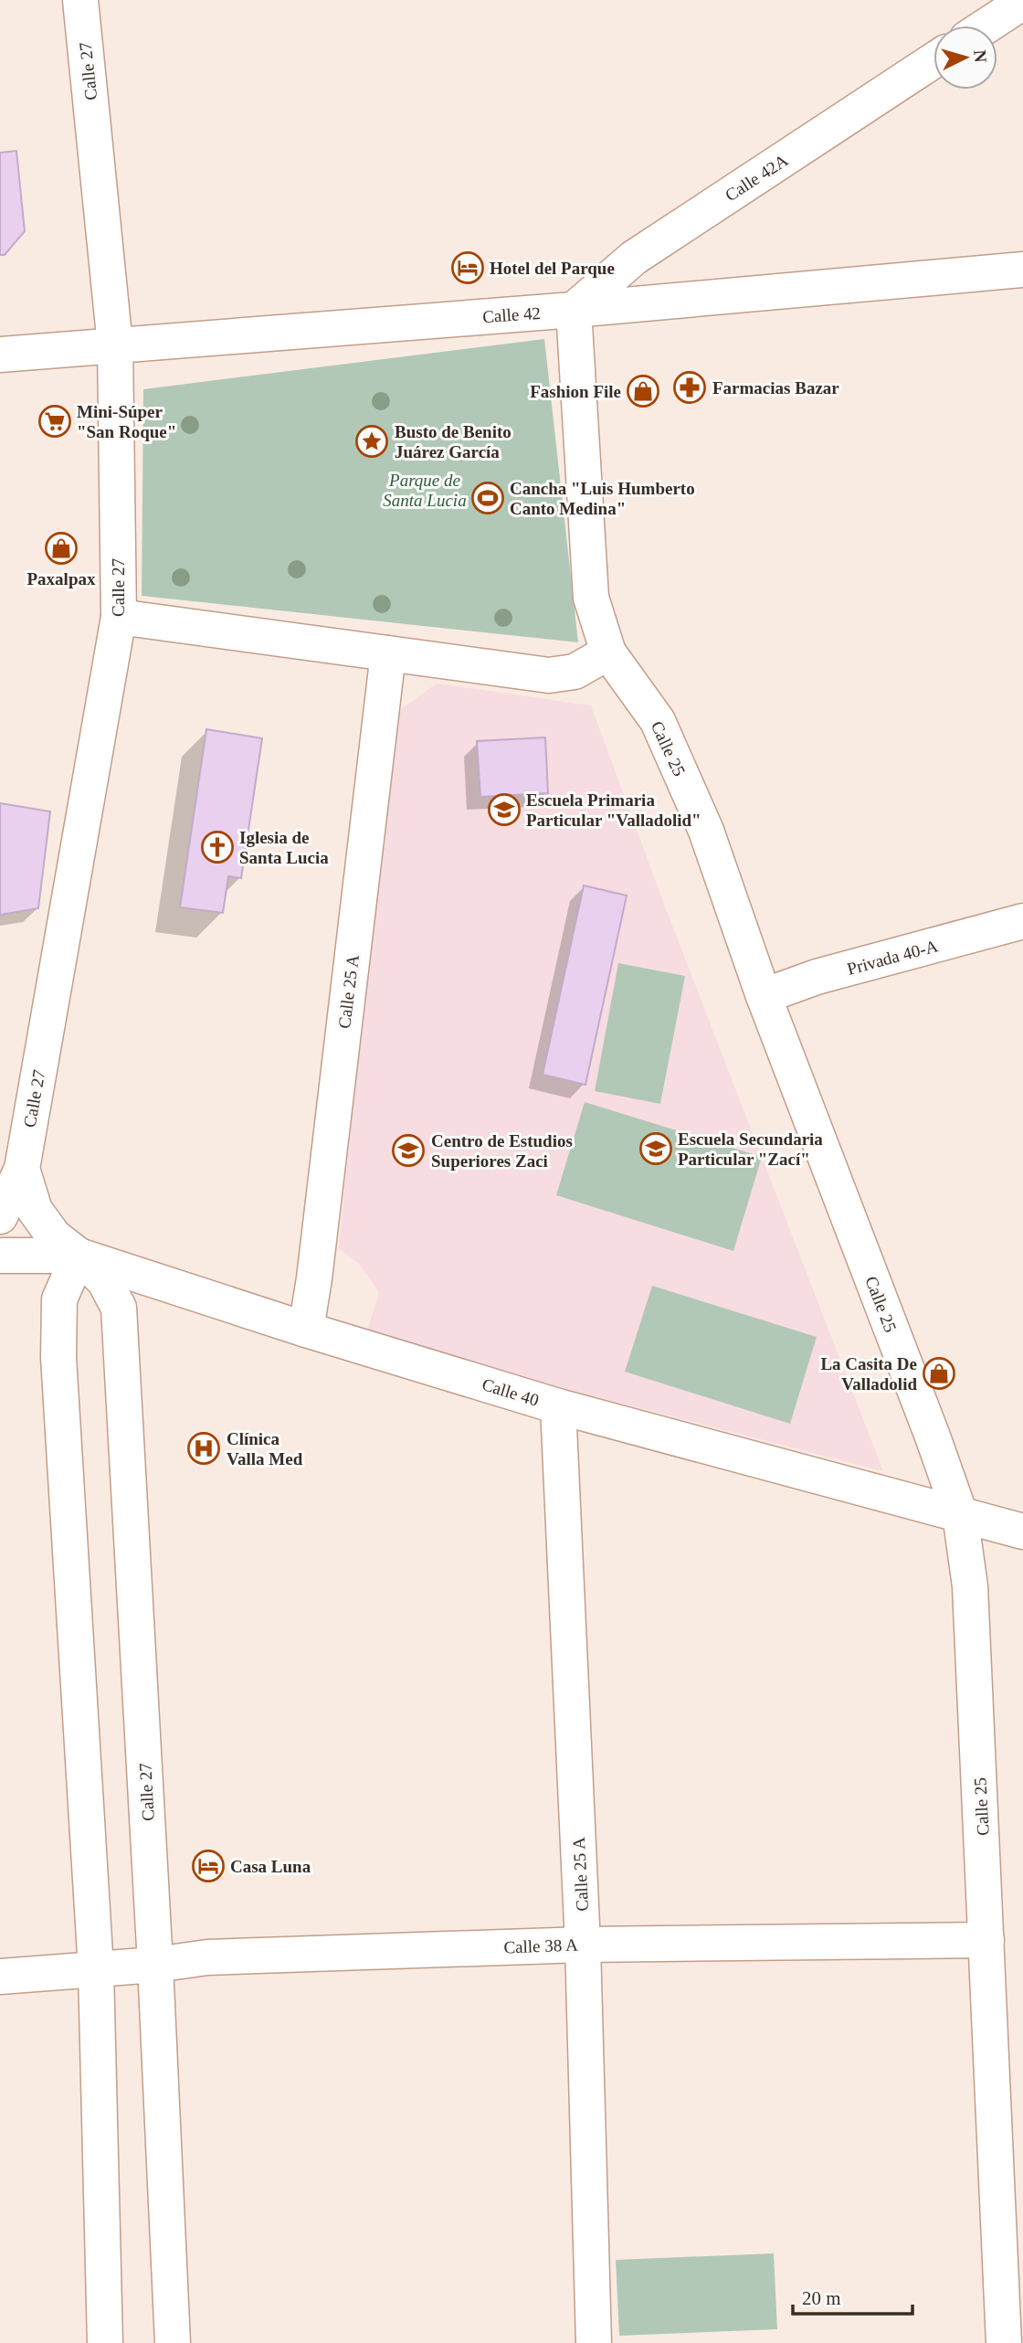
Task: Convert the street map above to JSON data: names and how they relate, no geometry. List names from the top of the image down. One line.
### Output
{"streets":{"street":["Calle 27","Calle 42A","Calle 42","Calle 25","Privada 40-A","Calle 25 A","Calle 40","Calle 38 A"]},"crossings":[["Calle 27","Calle 42"],["Calle 27","Calle 40"],["Calle 27","Calle 38 A"],["Calle 42A","Calle 42"],["Calle 42A","Calle 25"],["Calle 42","Calle 25"],["Calle 25","Privada 40-A"],["Calle 25","Calle 40"],["Calle 25","Calle 38 A"],["Calle 25 A","Calle 40"],["Calle 25 A","Calle 38 A"]],"parks":["Parque de Santa Lucia"],"places":{"hotel":["Hotel del Parque","Casa Luna"],"pharmacy":["Farmacias Bazar"],"shop":["Fashion File","Paxalpax","La Casita De Valladolid"],"supermarket":["Mini-Súper \"San Roque\""],"place":["Busto de Benito Juárez García"],"sports":["Cancha \"Luis Humberto Canto Medina\""],"school or university":["Escuela Primaria Particular \"Valladolid\"","Escuela Secundaria Particular \"Zací\"","Centro de Estudios Superiores Zaci"],"church":["Iglesia de Santa Lucia"],"hospital":["Clínica Valla Med"]},"scale_bar":"20 m","north":"right"}
